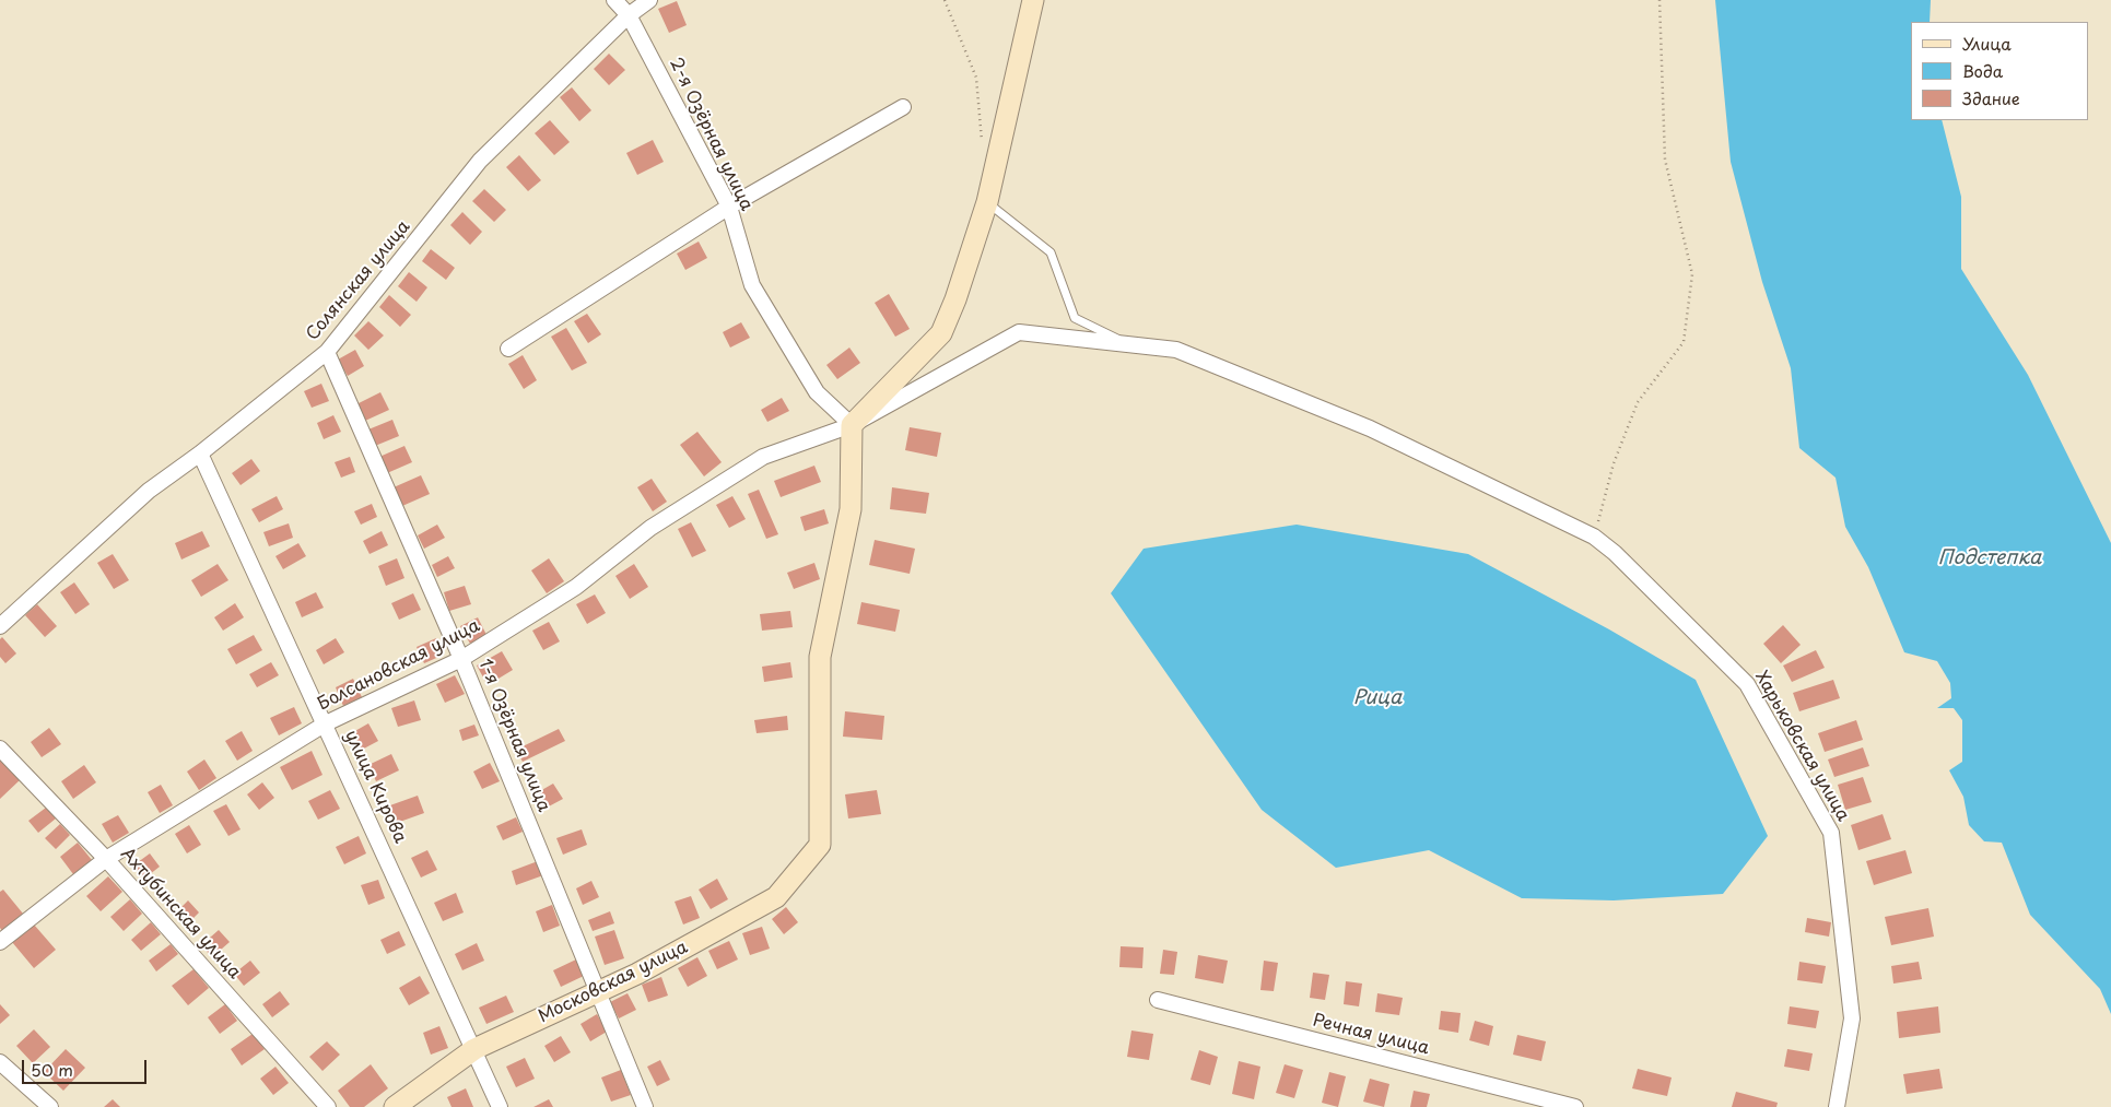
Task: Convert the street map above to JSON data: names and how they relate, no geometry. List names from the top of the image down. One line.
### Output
{"streets":{"street":["2-я Озёрная улица","Солянская улица","Болсановская улица","1-я Озёрная улица","Харьковская улица","улица Кирова","Ахтубинская улица","Московская улица","Речная улица"]},"crossings":[["2-я Озёрная улица","Солянская улица"],["2-я Озёрная улица","Болсановская улица"],["2-я Озёрная улица","Московская улица"],["Солянская улица","1-я Озёрная улица"],["Солянская улица","улица Кирова"],["Болсановская улица","1-я Озёрная улица"],["Болсановская улица","Харьковская улица"],["Болсановская улица","улица Кирова"],["Болсановская улица","Ахтубинская улица"],["Болсановская улица","Московская улица"],["1-я Озёрная улица","Московская улица"],["улица Кирова","Московская улица"]],"water":["Подстепка","Рица"],"legend":["Улица","Вода","Здание"],"scale_bar":"50 m"}
